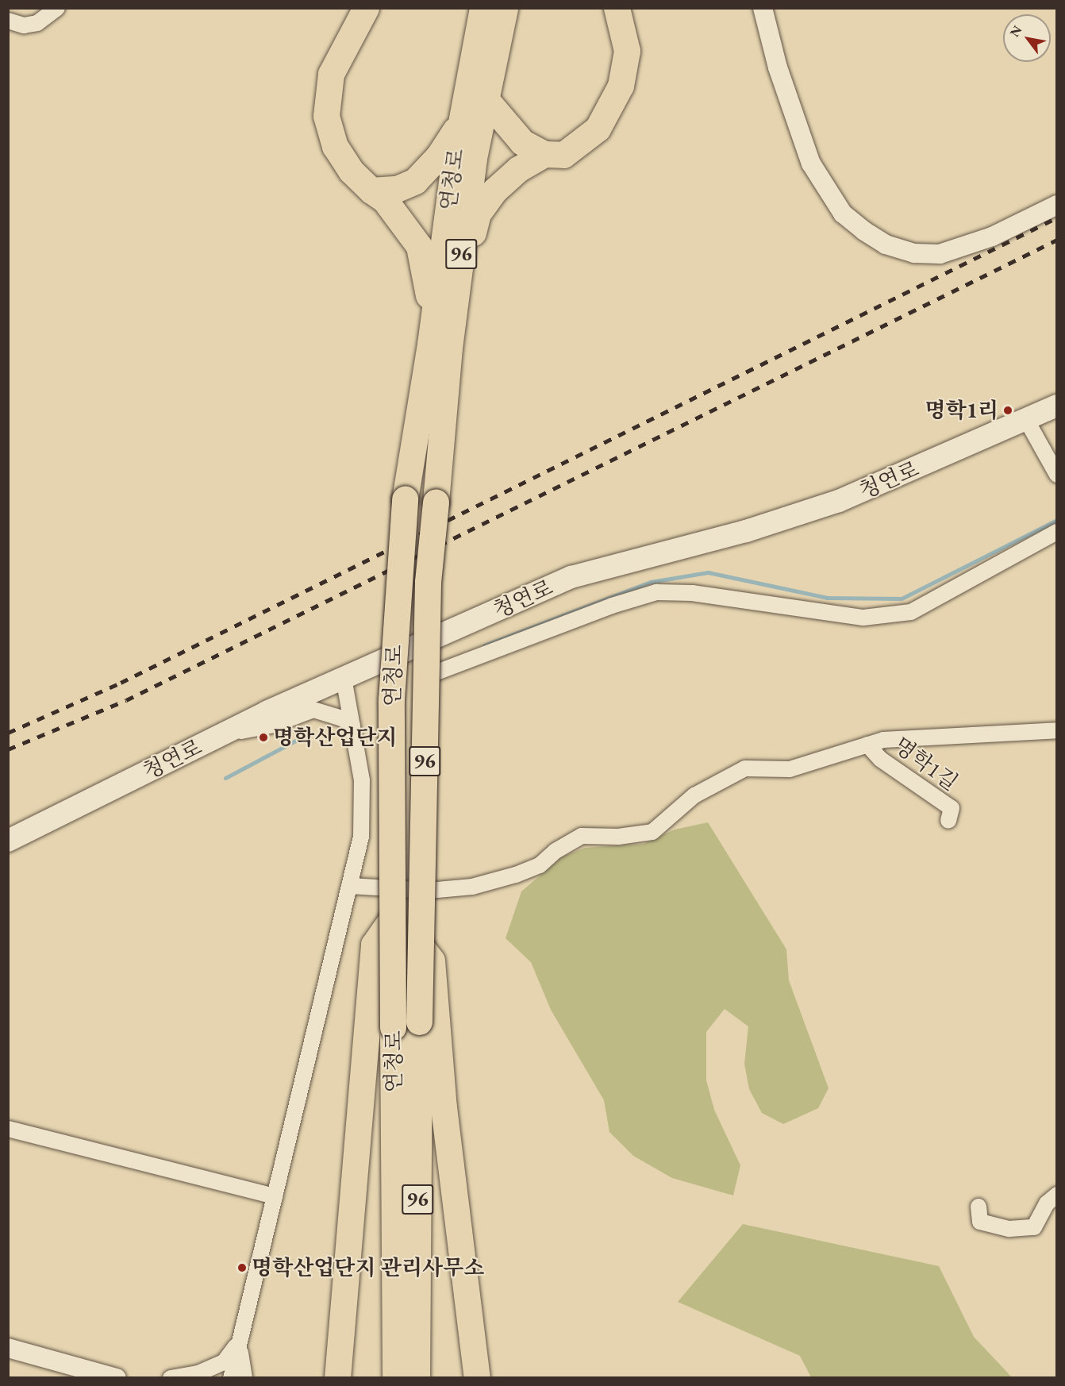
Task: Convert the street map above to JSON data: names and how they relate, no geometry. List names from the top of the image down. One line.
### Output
{"streets":{"highway":["연청로","96"],"main road":["청연로"],"street":["명학1길"]},"places":["명학1리","명학산업단지","명학산업단지 관리사무소"],"north":"top left"}
